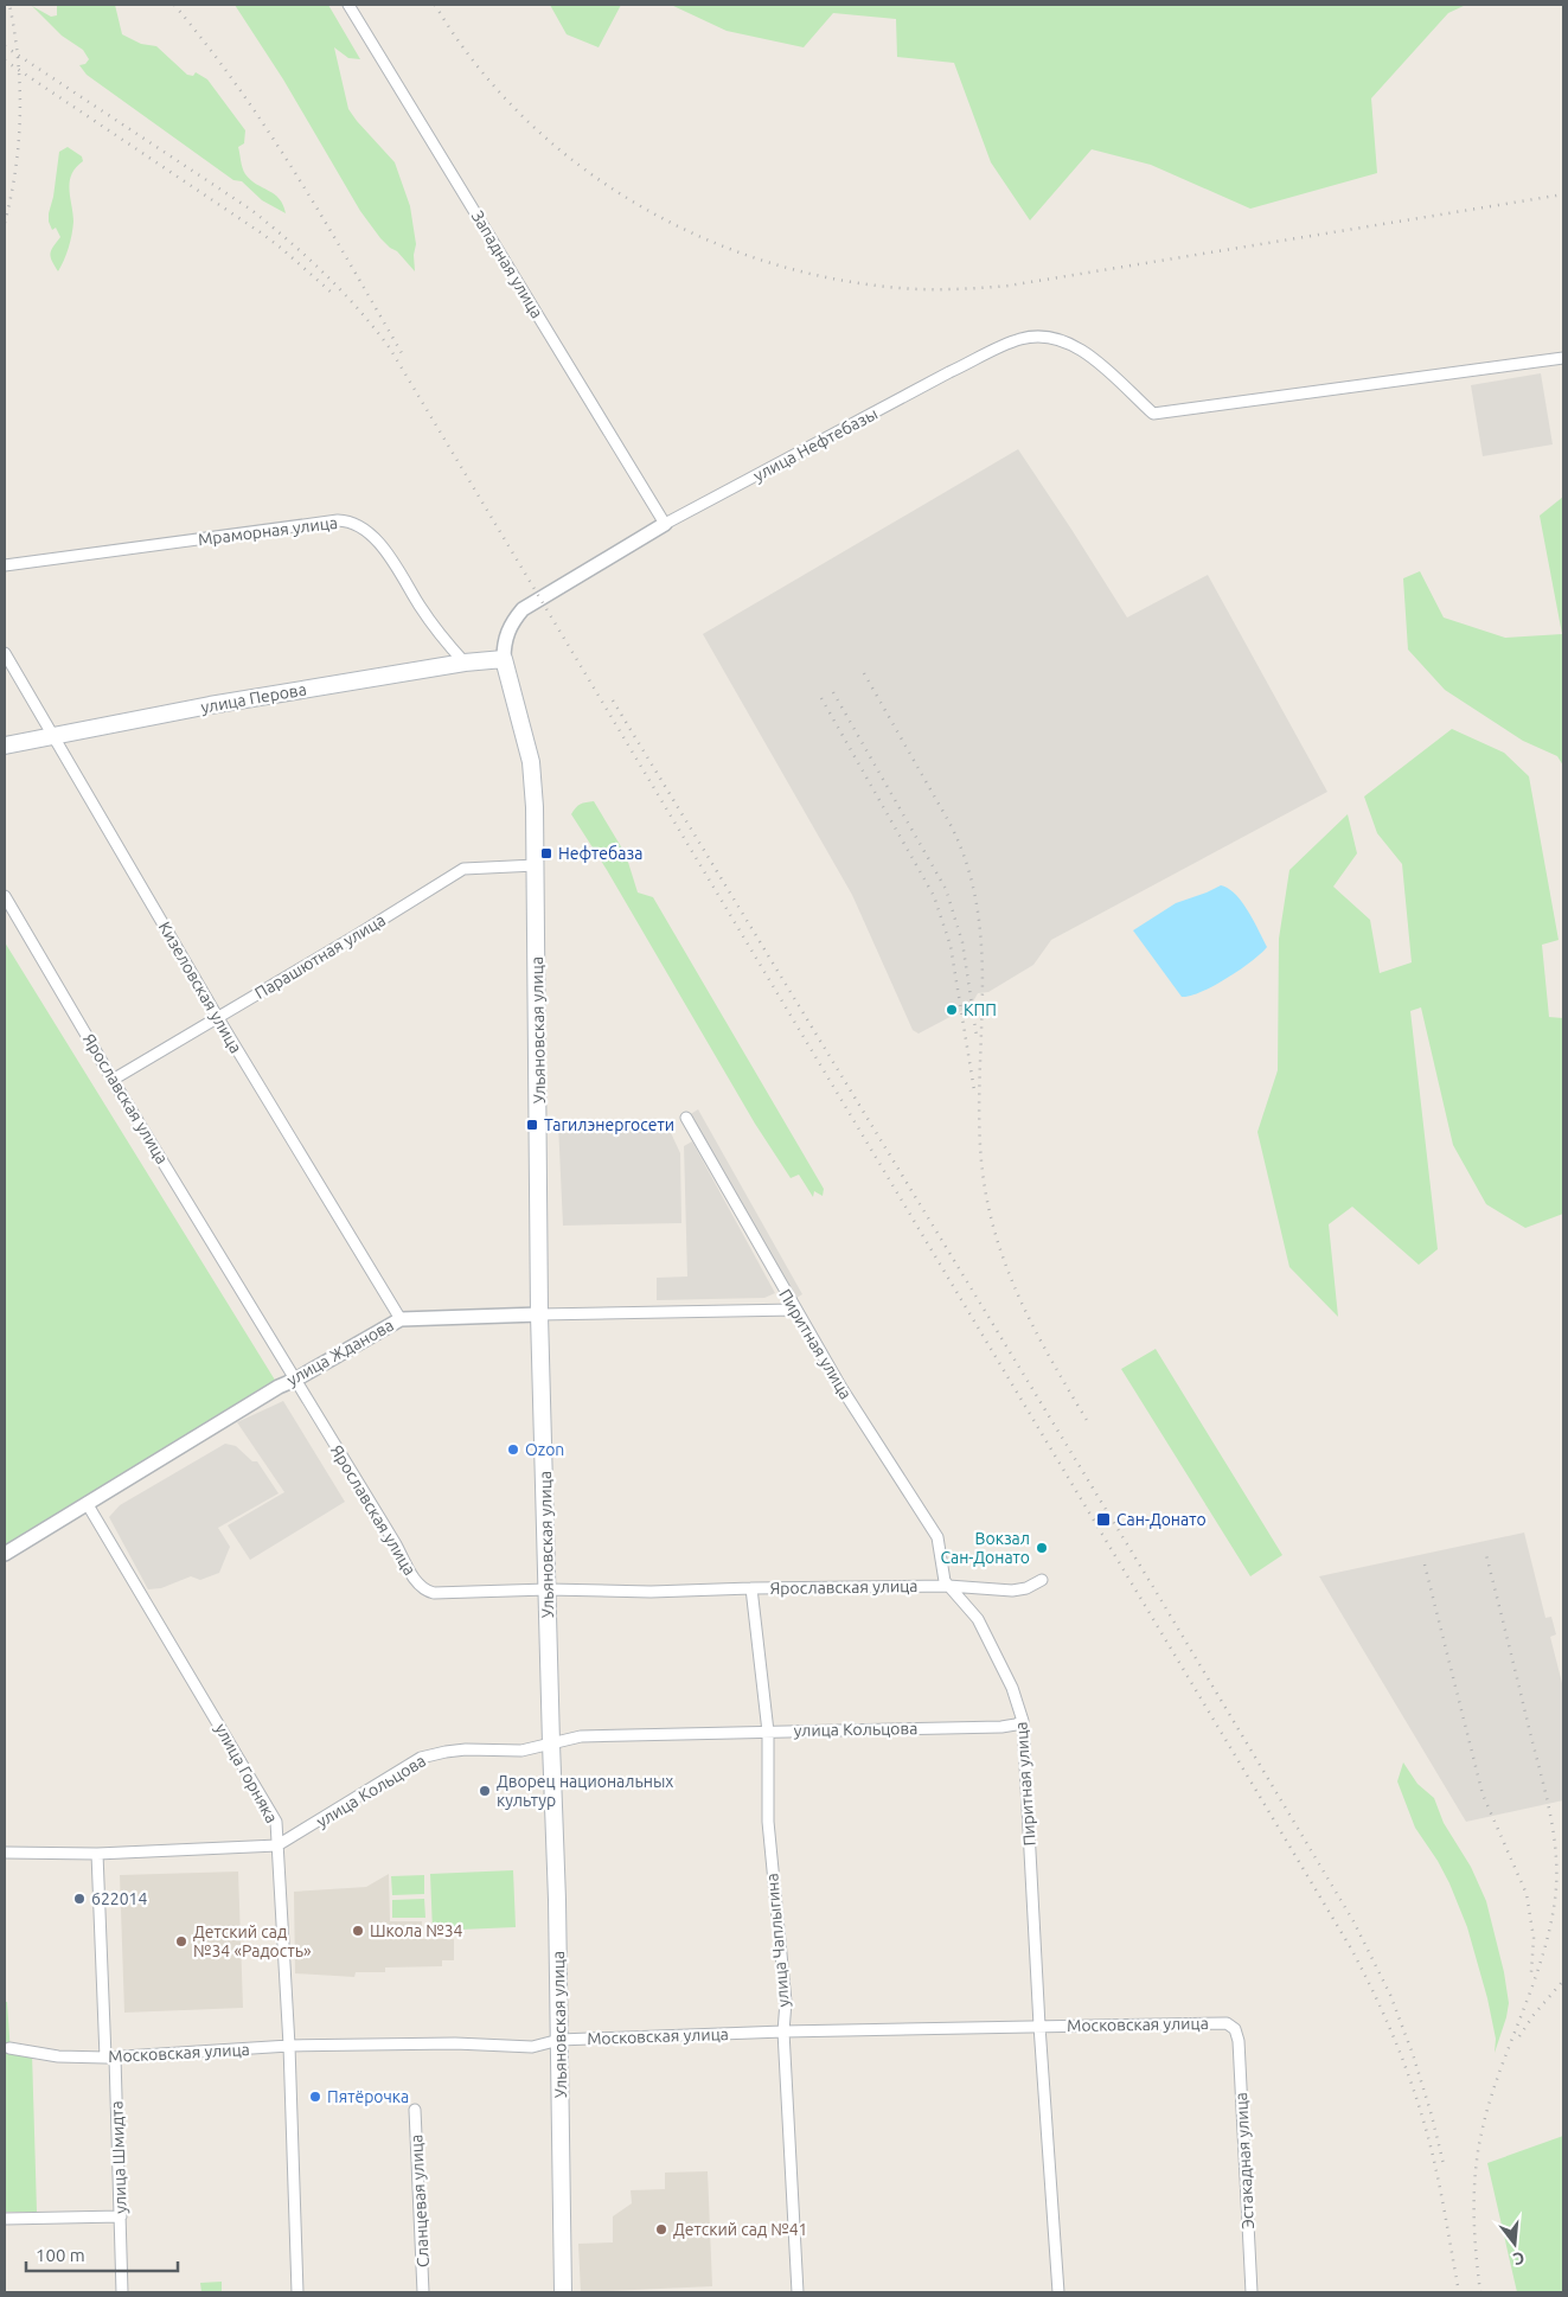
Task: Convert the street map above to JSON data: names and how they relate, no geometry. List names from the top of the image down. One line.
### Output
{"streets":{"main road":["улица Перова","Ульяновская улица"],"street":["Западная улица","улица Нефтебазы","Мраморная улица","Парашютная улица","Кизеловская улица","Ярославская улица","Пиритная улица","улица Жданова","улица Кольцова","улица Горняка","улица Чаплыгина","Московская улица","улица Шмидта","Эстакадная улица","Сланцевая улица"]},"crossings":[["Западная улица","улица Нефтебазы"],["улица Нефтебазы","улица Перова"],["улица Нефтебазы","Ульяновская улица"],["Мраморная улица","улица Перова"],["улица Перова","Кизеловская улица"],["улица Перова","Ульяновская улица"],["Парашютная улица","Кизеловская улица"],["Парашютная улица","Ульяновская улица"],["Парашютная улица","Ярославская улица"],["Кизеловская улица","улица Жданова"],["Ульяновская улица","Ярославская улица"],["Ульяновская улица","улица Жданова"],["Ульяновская улица","улица Кольцова"],["Ульяновская улица","Московская улица"],["Ярославская улица","Пиритная улица"],["Ярославская улица","улица Жданова"],["Ярославская улица","улица Чаплыгина"],["Пиритная улица","улица Жданова"],["Пиритная улица","улица Кольцова"],["Пиритная улица","Московская улица"],["улица Жданова","улица Горняка"],["улица Кольцова","улица Горняка"],["улица Кольцова","улица Чаплыгина"],["улица Кольцова","улица Шмидта"],["улица Горняка","Московская улица"],["улица Чаплыгина","Московская улица"],["Московская улица","улица Шмидта"],["Московская улица","Эстакадная улица"]],"places":{"transit":["Нефтебаза","Тагилэнергосети","Сан-Донато"],"other":["КПП","Ozon","Вокзал Сан-Донато","Дворец национальных культур","622014","Школа №34","Детский сад №34 «Радость»","Пятёрочка","Детский сад №41"]},"scale_bar":"100 m","north":"bottom"}
